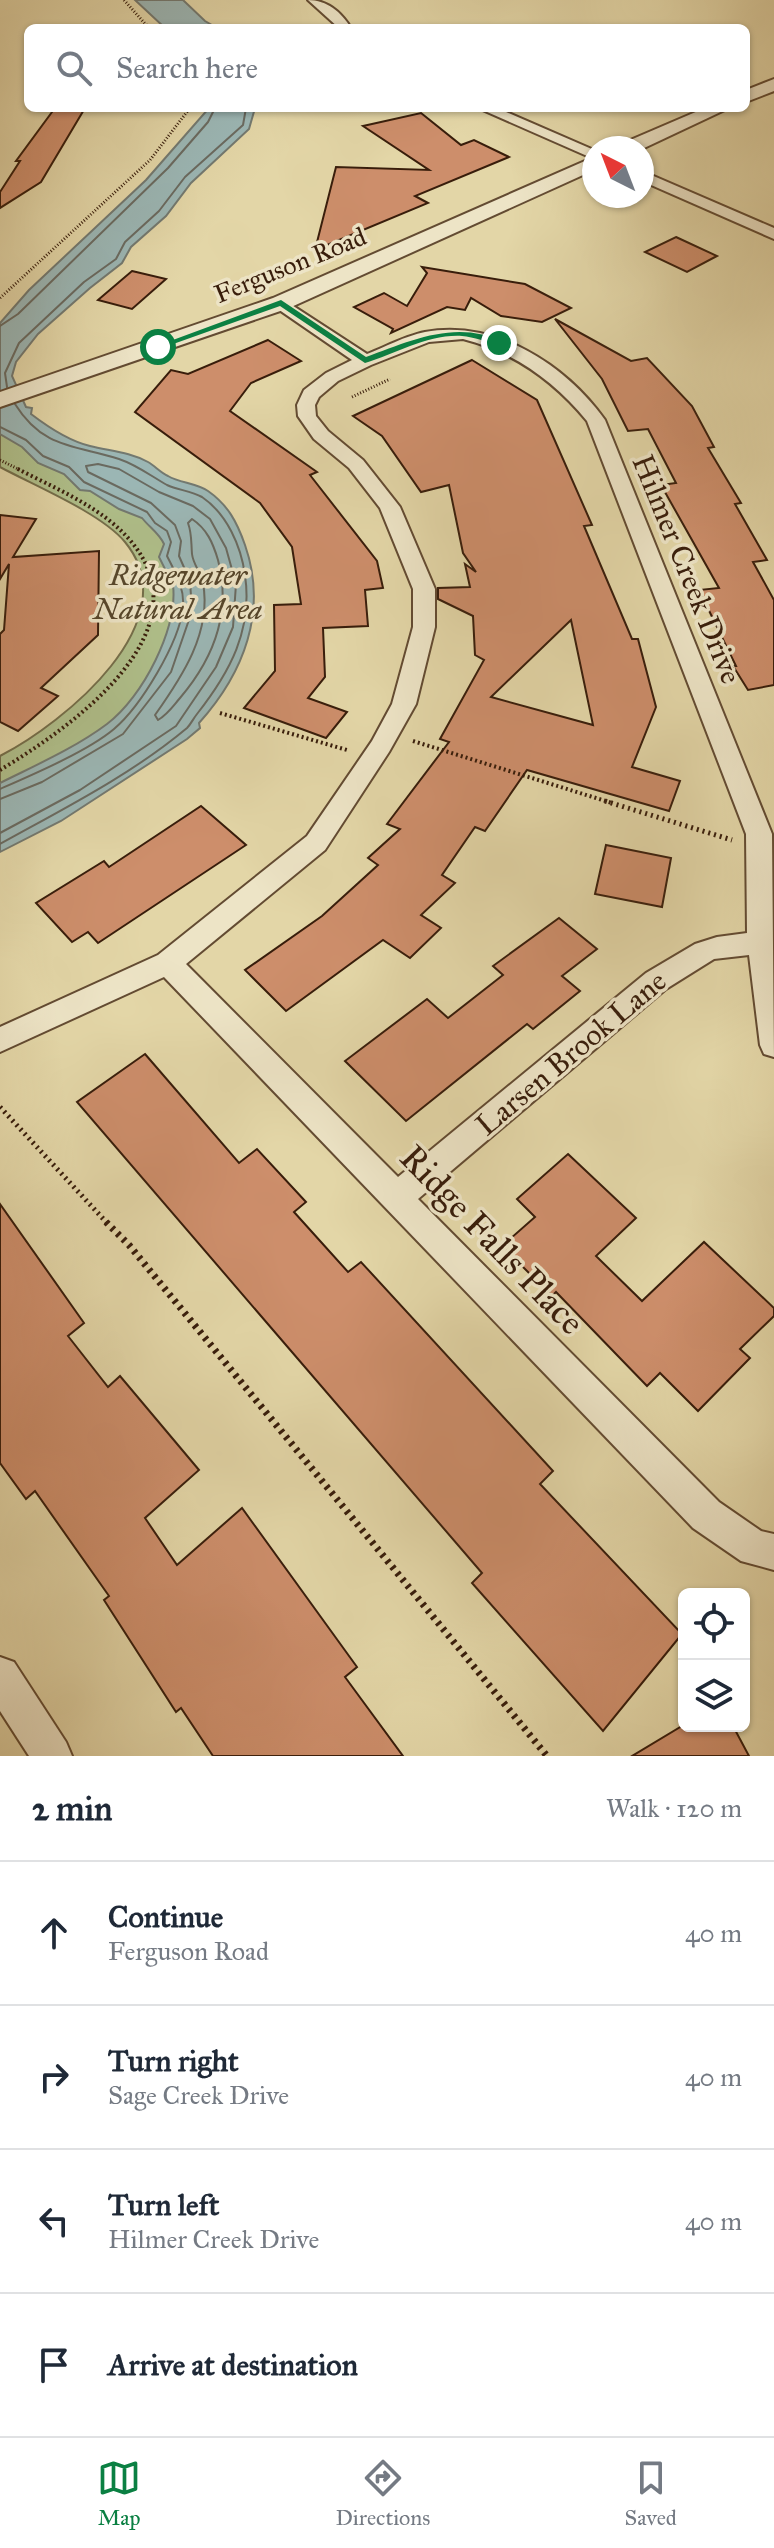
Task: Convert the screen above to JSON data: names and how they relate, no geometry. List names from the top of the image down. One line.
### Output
{"streets":{"street":["Ferguson Road","Hilmer Creek Drive","Larsen Brook Lane","Ridge Falls Place"]},"crossings":[["Hilmer Creek Drive","Larsen Brook Lane"],["Larsen Brook Lane","Ridge Falls Place"]],"parks":["Ridgewater Natural Area"],"north":"top left","page":{"search":"Search here","heading":["2 min","Walk · 120 m"],"list":[["Continue","Ferguson Road","40 m"],["Turn right","Sage Creek Drive","40 m"],["Turn left","Hilmer Creek Drive","40 m"],"Arrive at destination"],"nav":["Map","Directions","Saved"]}}
